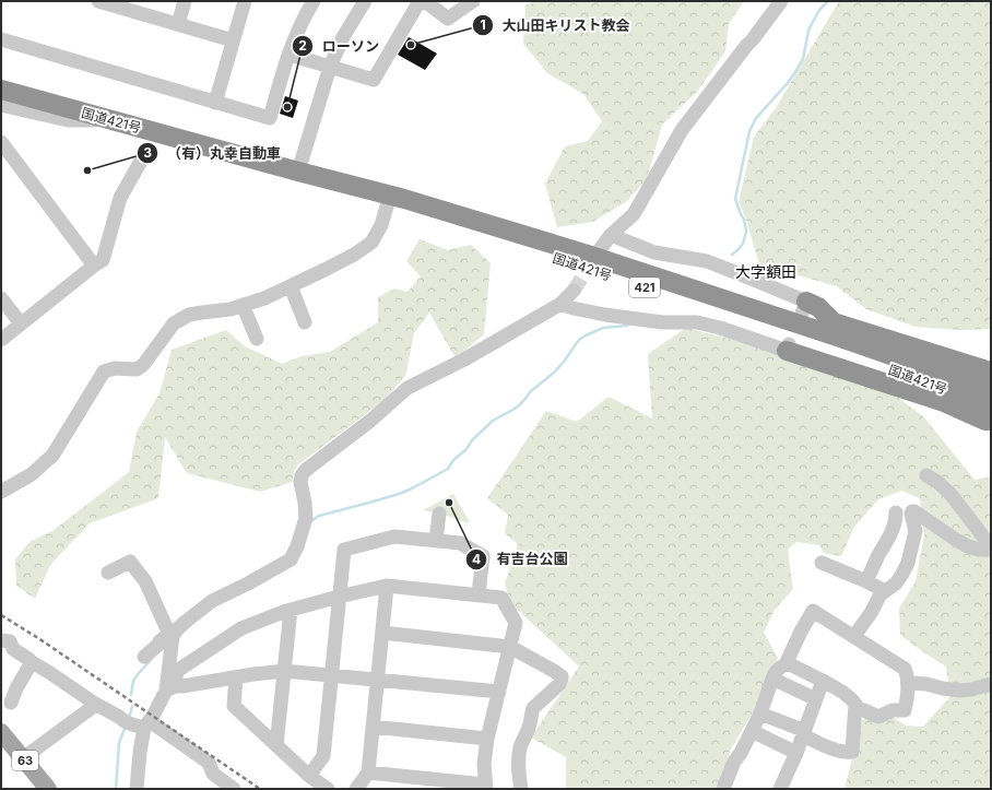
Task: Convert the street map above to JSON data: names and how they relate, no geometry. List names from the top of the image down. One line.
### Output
{"streets":{"highway":["国道421号","421"],"main road":["63"]},"districts":["大字額田"],"places":["大山田キリスト教会","ローソン","（有）丸幸自動車","有吉台公園"]}
